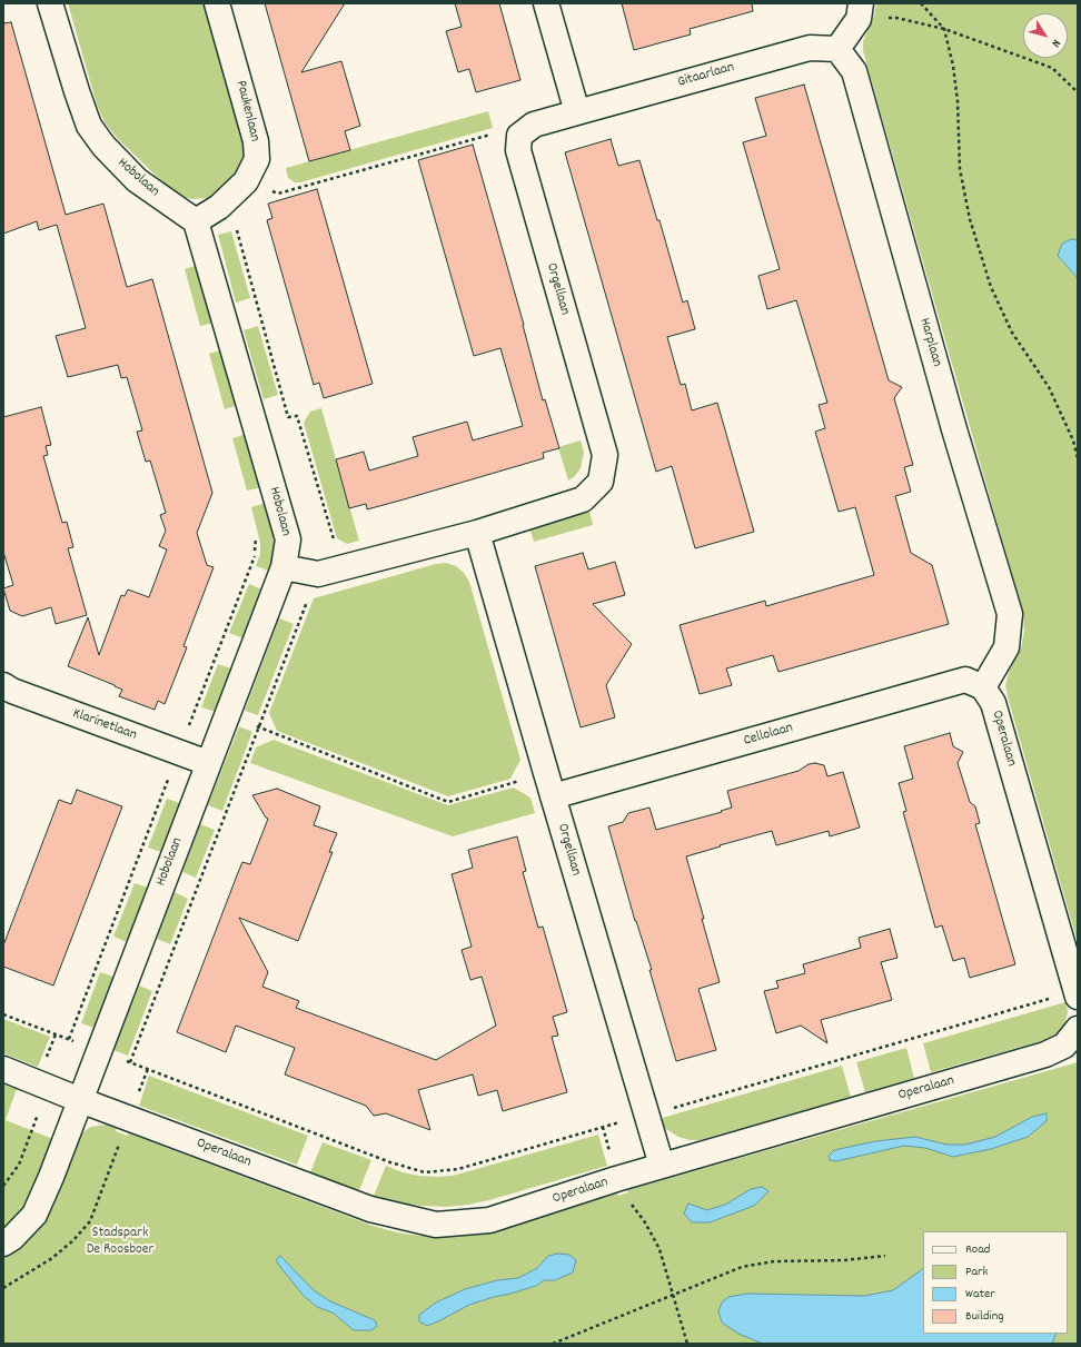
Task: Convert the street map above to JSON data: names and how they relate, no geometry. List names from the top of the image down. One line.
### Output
{"streets":{"street":["Gitaarlaan","Paukenlaan","Hobolaan","Orgellaan","Harplaan","Klarinetlaan","Cellolaan","Operalaan"]},"crossings":[["Gitaarlaan","Harplaan"],["Paukenlaan","Hobolaan"],["Hobolaan","Orgellaan"],["Hobolaan","Klarinetlaan"],["Hobolaan","Operalaan"],["Orgellaan","Cellolaan"],["Orgellaan","Operalaan"],["Harplaan","Cellolaan"],["Harplaan","Operalaan"],["Cellolaan","Operalaan"]],"parks":["Stadspark De Roosboer"],"legend":["Road","Park","Water","Building"],"north":"bottom right"}
